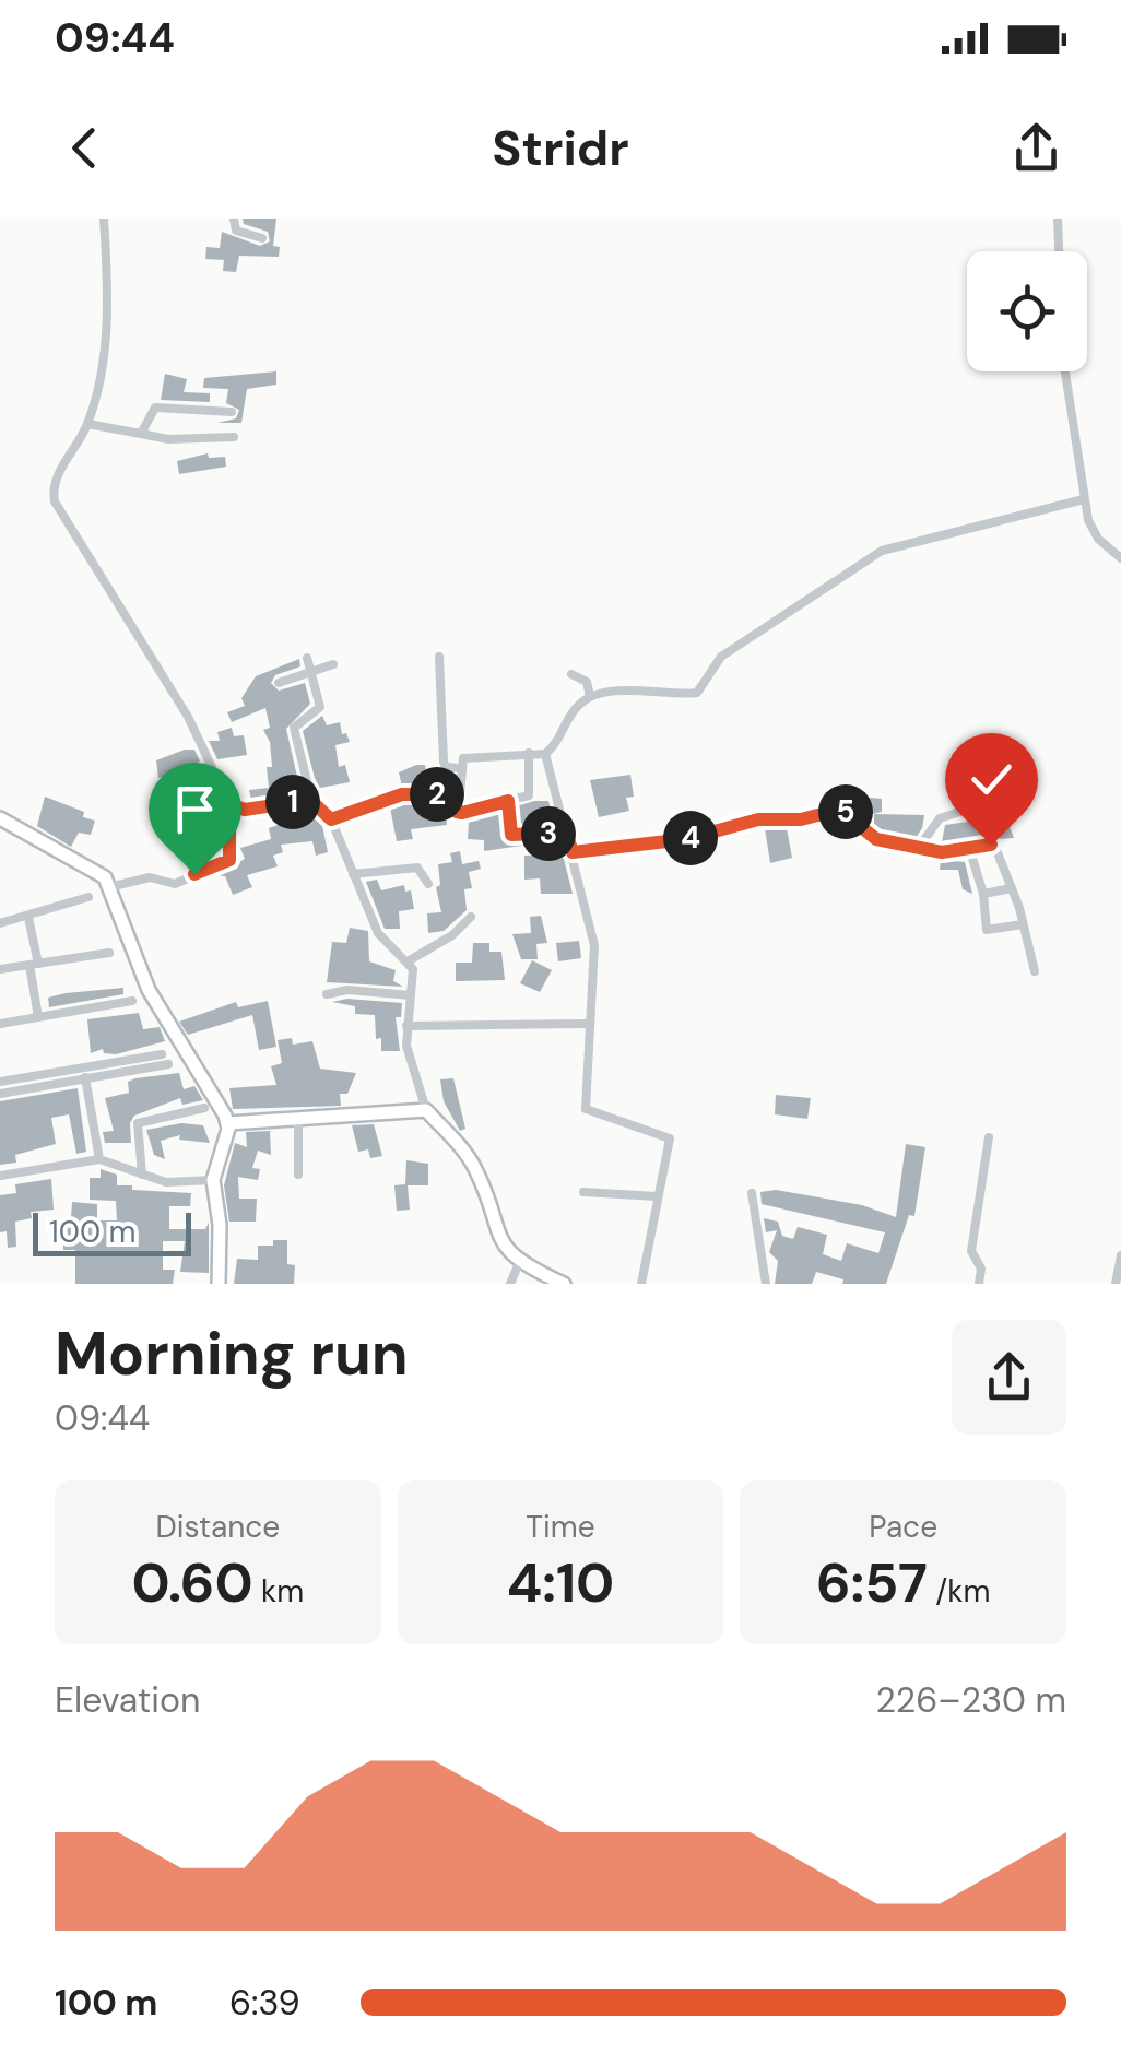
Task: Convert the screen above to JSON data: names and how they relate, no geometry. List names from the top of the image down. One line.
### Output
{"scale_bar":"100 m","page":{"status":"09:44","header":"Stridr","pins":["2","1","5","3","4"],"scale":"100 m","heading":["Morning run","09:44"],"stats":[["Distance","0.60 km"],["Time","4:10"],["Pace","6:57 /km"]],"chart":["Elevation","226–230 m"],"list":[{"name":"100 m","note":"6:39"}]}}
